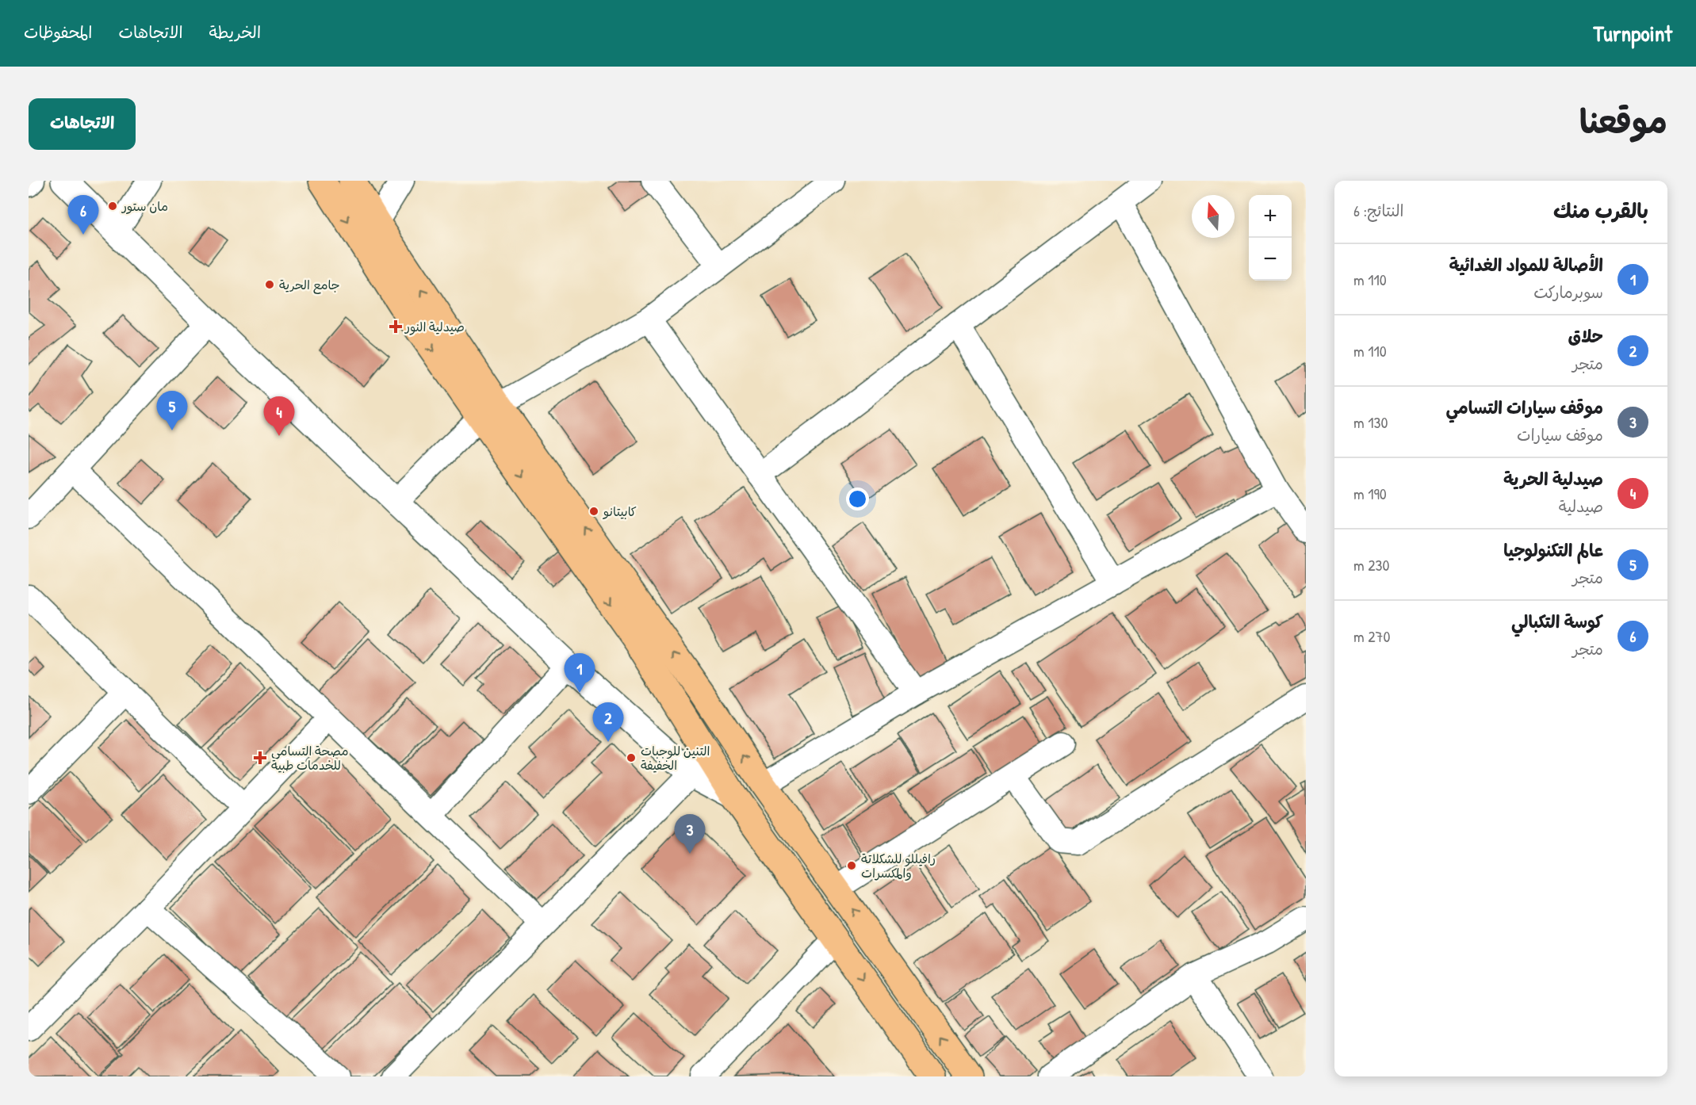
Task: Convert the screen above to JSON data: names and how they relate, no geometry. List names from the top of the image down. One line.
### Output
{"places":{"other":["مان ستور","جامع الحرية","كابيتانو","التنين للوجبات الخفيفة","رافيللو للشكلاتة والمكسرات"],"health":["صيدلية النور","مصحة التسامي للخدمات طبية"]},"north":"top","page":{"header":"Turnpoint","nav":["الخريطة","الاتجاهات","المحفوظات"],"title":"موقعنا","buttons":"الاتجاهات","heading":["بالقرب منك","النتائج: 6"],"map_buttons":["+","−"],"pins":["6","5","4","1","2","3"],"list":[{"mark":"1","name":"الأصالة للمواد الغدائية","note":"سوبرماركت","value":"110 m"},{"mark":"2","name":"حلاق","note":"متجر","value":"110 m"},{"mark":"3","name":"موقف سيارات التسامي","note":"موقف سيارات","value":"130 m"},{"mark":"4","name":"صيدلية الحرية","note":"صيدلية","value":"190 m"},{"mark":"5","name":"عالم التكنولوجيا","note":"متجر","value":"230 m"},{"mark":"6","name":"كوسة التكبالي","note":"متجر","value":"270 m"}]}}
